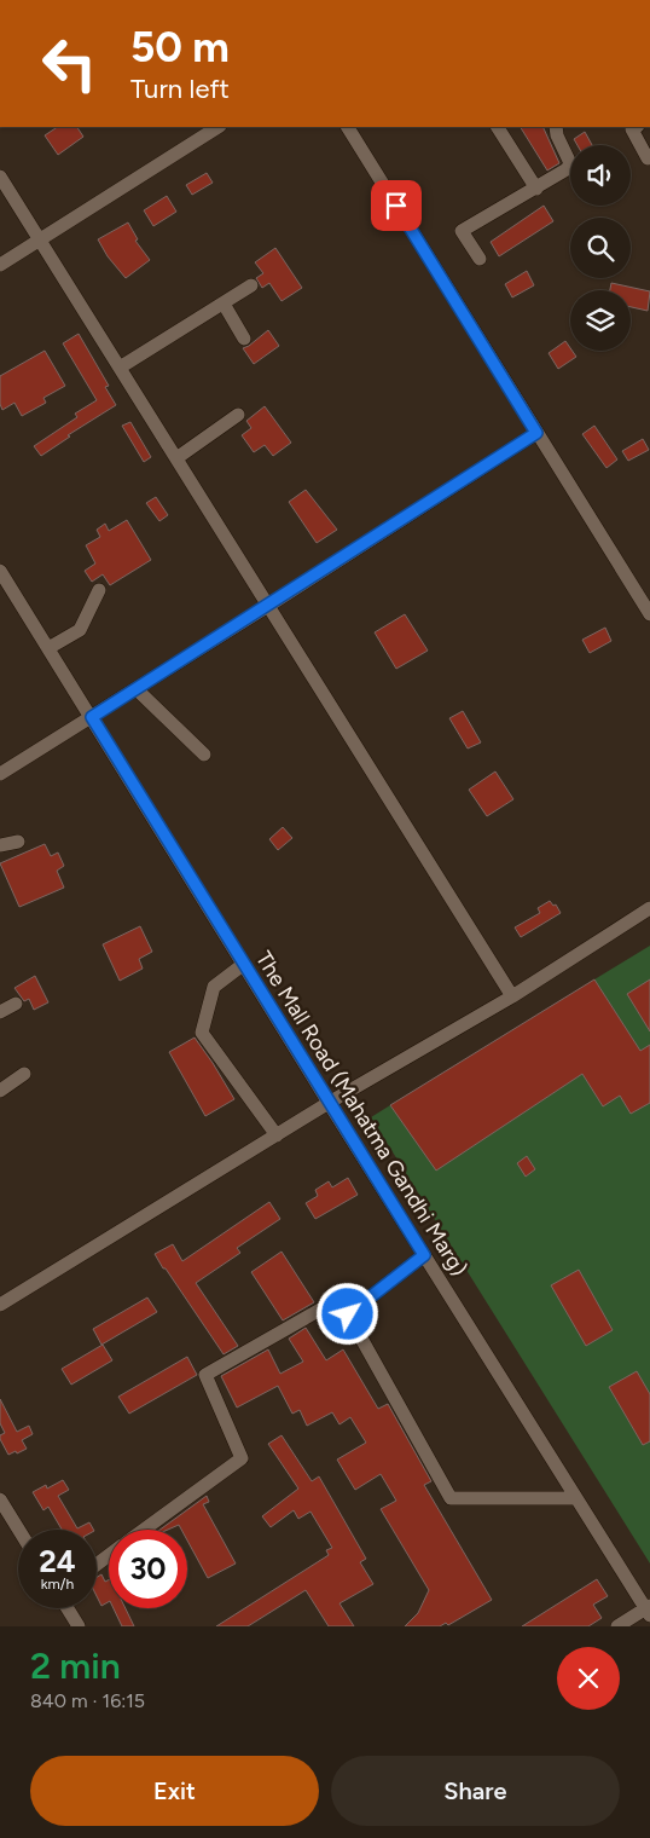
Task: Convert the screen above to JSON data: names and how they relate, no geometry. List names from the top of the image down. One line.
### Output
{"streets":{"street":["The Mall Road (Mahatma Gandhi Marg)"]},"page":{"turn":["50 m","Turn left"],"speed":"24 km/h","limit":"30","heading":["2 min","840 m · 16:15"],"buttons":["Exit","Share"]}}
